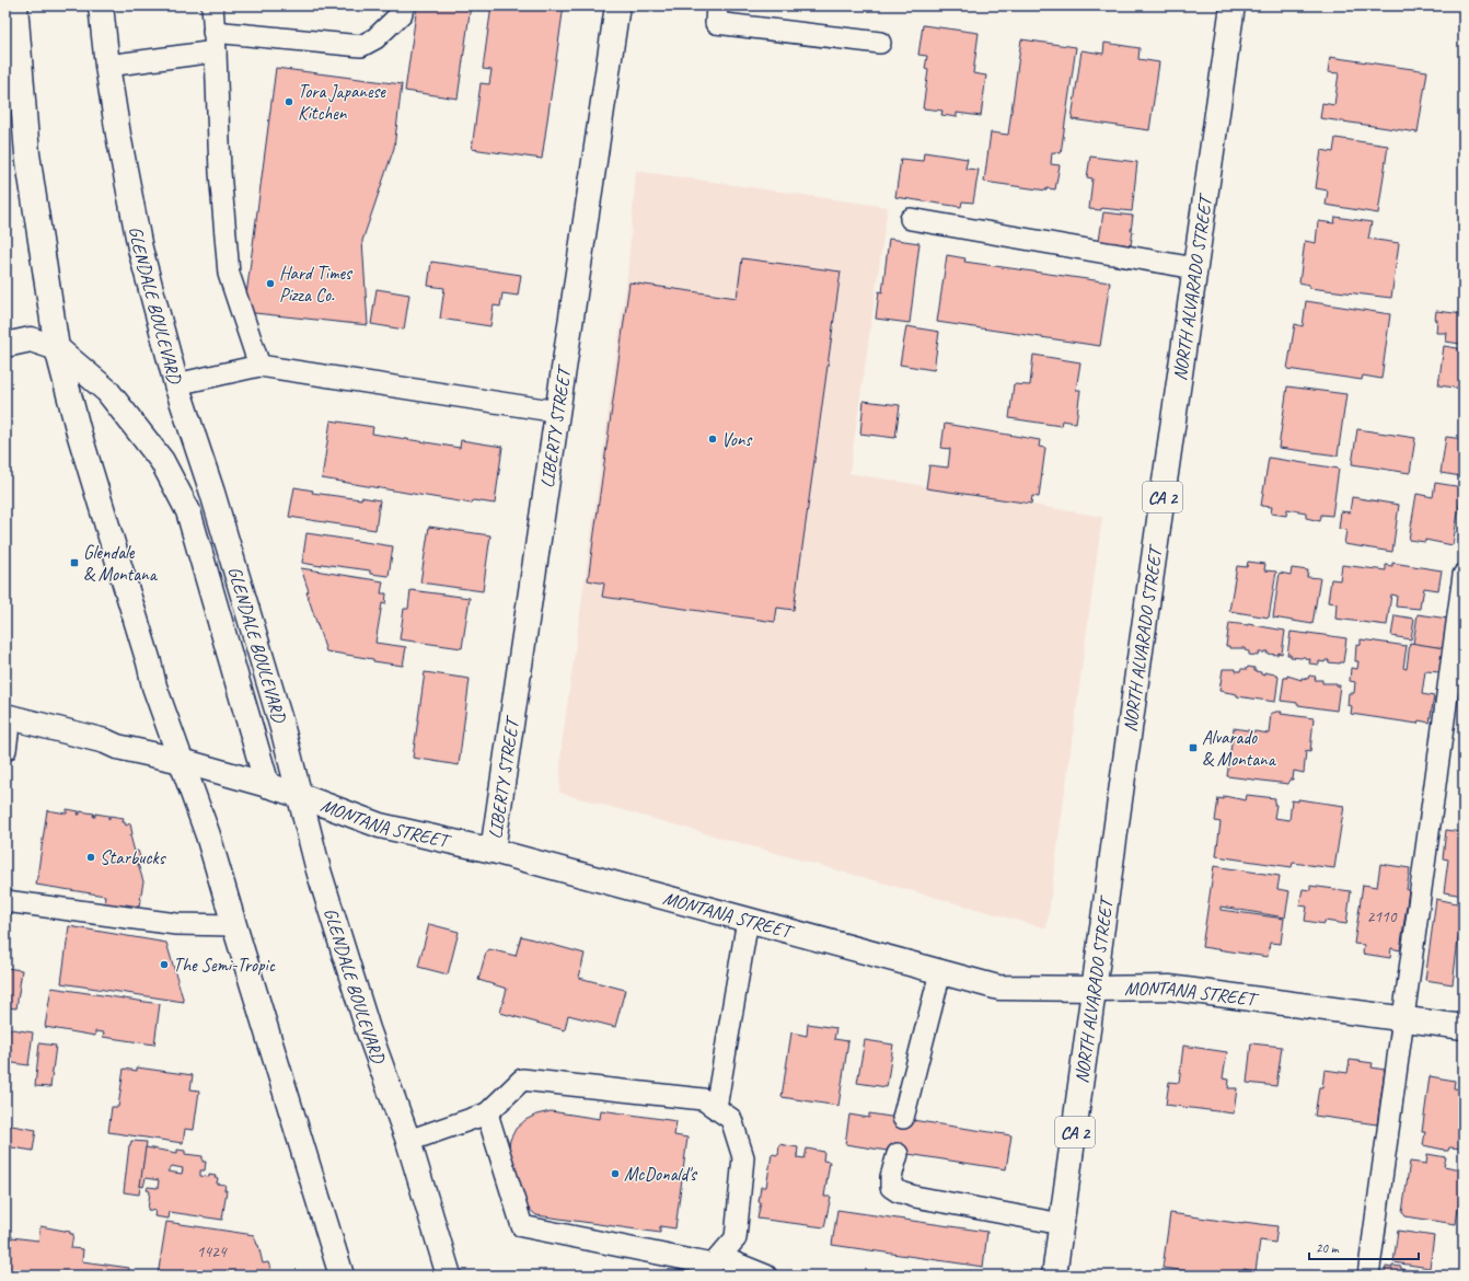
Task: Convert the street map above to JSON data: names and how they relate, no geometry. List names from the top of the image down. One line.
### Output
{"streets":{"main road":["NORTH ALVARADO STREET","GLENDALE BOULEVARD","LIBERTY STREET","CA 2","MONTANA STREET"]},"crossings":[["NORTH ALVARADO STREET","MONTANA STREET"],["GLENDALE BOULEVARD","MONTANA STREET"],["LIBERTY STREET","MONTANA STREET"]],"places":{"other":["Tora Japanese Kitchen","Hard Times Pizza Co.","Vons","Starbucks","The Semi-Tropic","McDonald's"],"transit":["Glendale & Montana","Alvarado & Montana"]},"house_numbers":["2110","1424"],"scale_bar":"20 m"}
